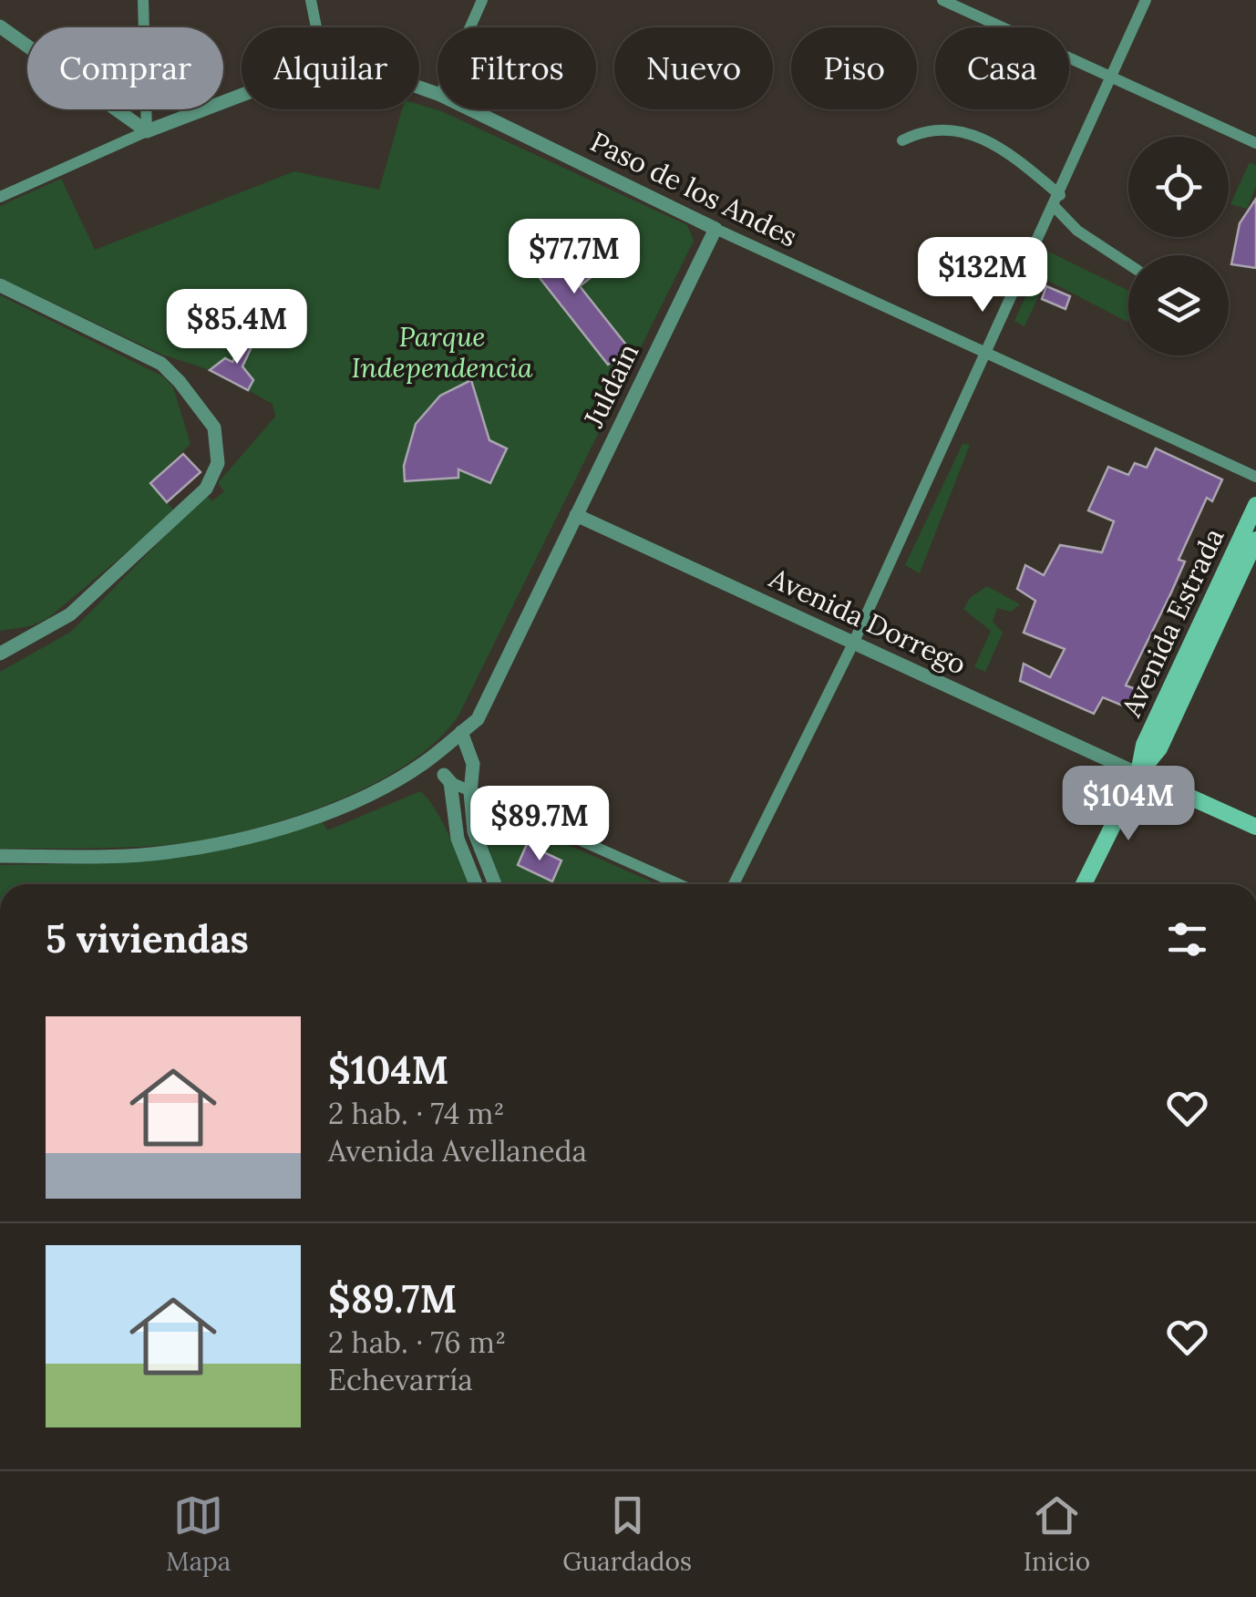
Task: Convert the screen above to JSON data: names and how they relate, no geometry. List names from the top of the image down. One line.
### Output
{"streets":{"main road":["Avenida Estrada"],"street":["Paso de los Andes","Juldain","Avenida Dorrego"]},"crossings":[["Paso de los Andes","Juldain"],["Juldain","Avenida Dorrego"],["Avenida Dorrego","Avenida Estrada"]],"parks":["Parque Independencia"],"page":{"chip":["Comprar","Alquilar","Filtros","Nuevo","Piso","Casa"],"price":["$77.7M","$132M","$85.4M","$104M","$89.7M"],"heading":"5 viviendas","list":[{"name":"$104M","note":"2 hab. · 74 m² · Avenida Avellaneda"},{"name":"$89.7M","note":"2 hab. · 76 m² · Echevarría"}],"tabs":["Mapa","Guardados","Inicio"]}}
